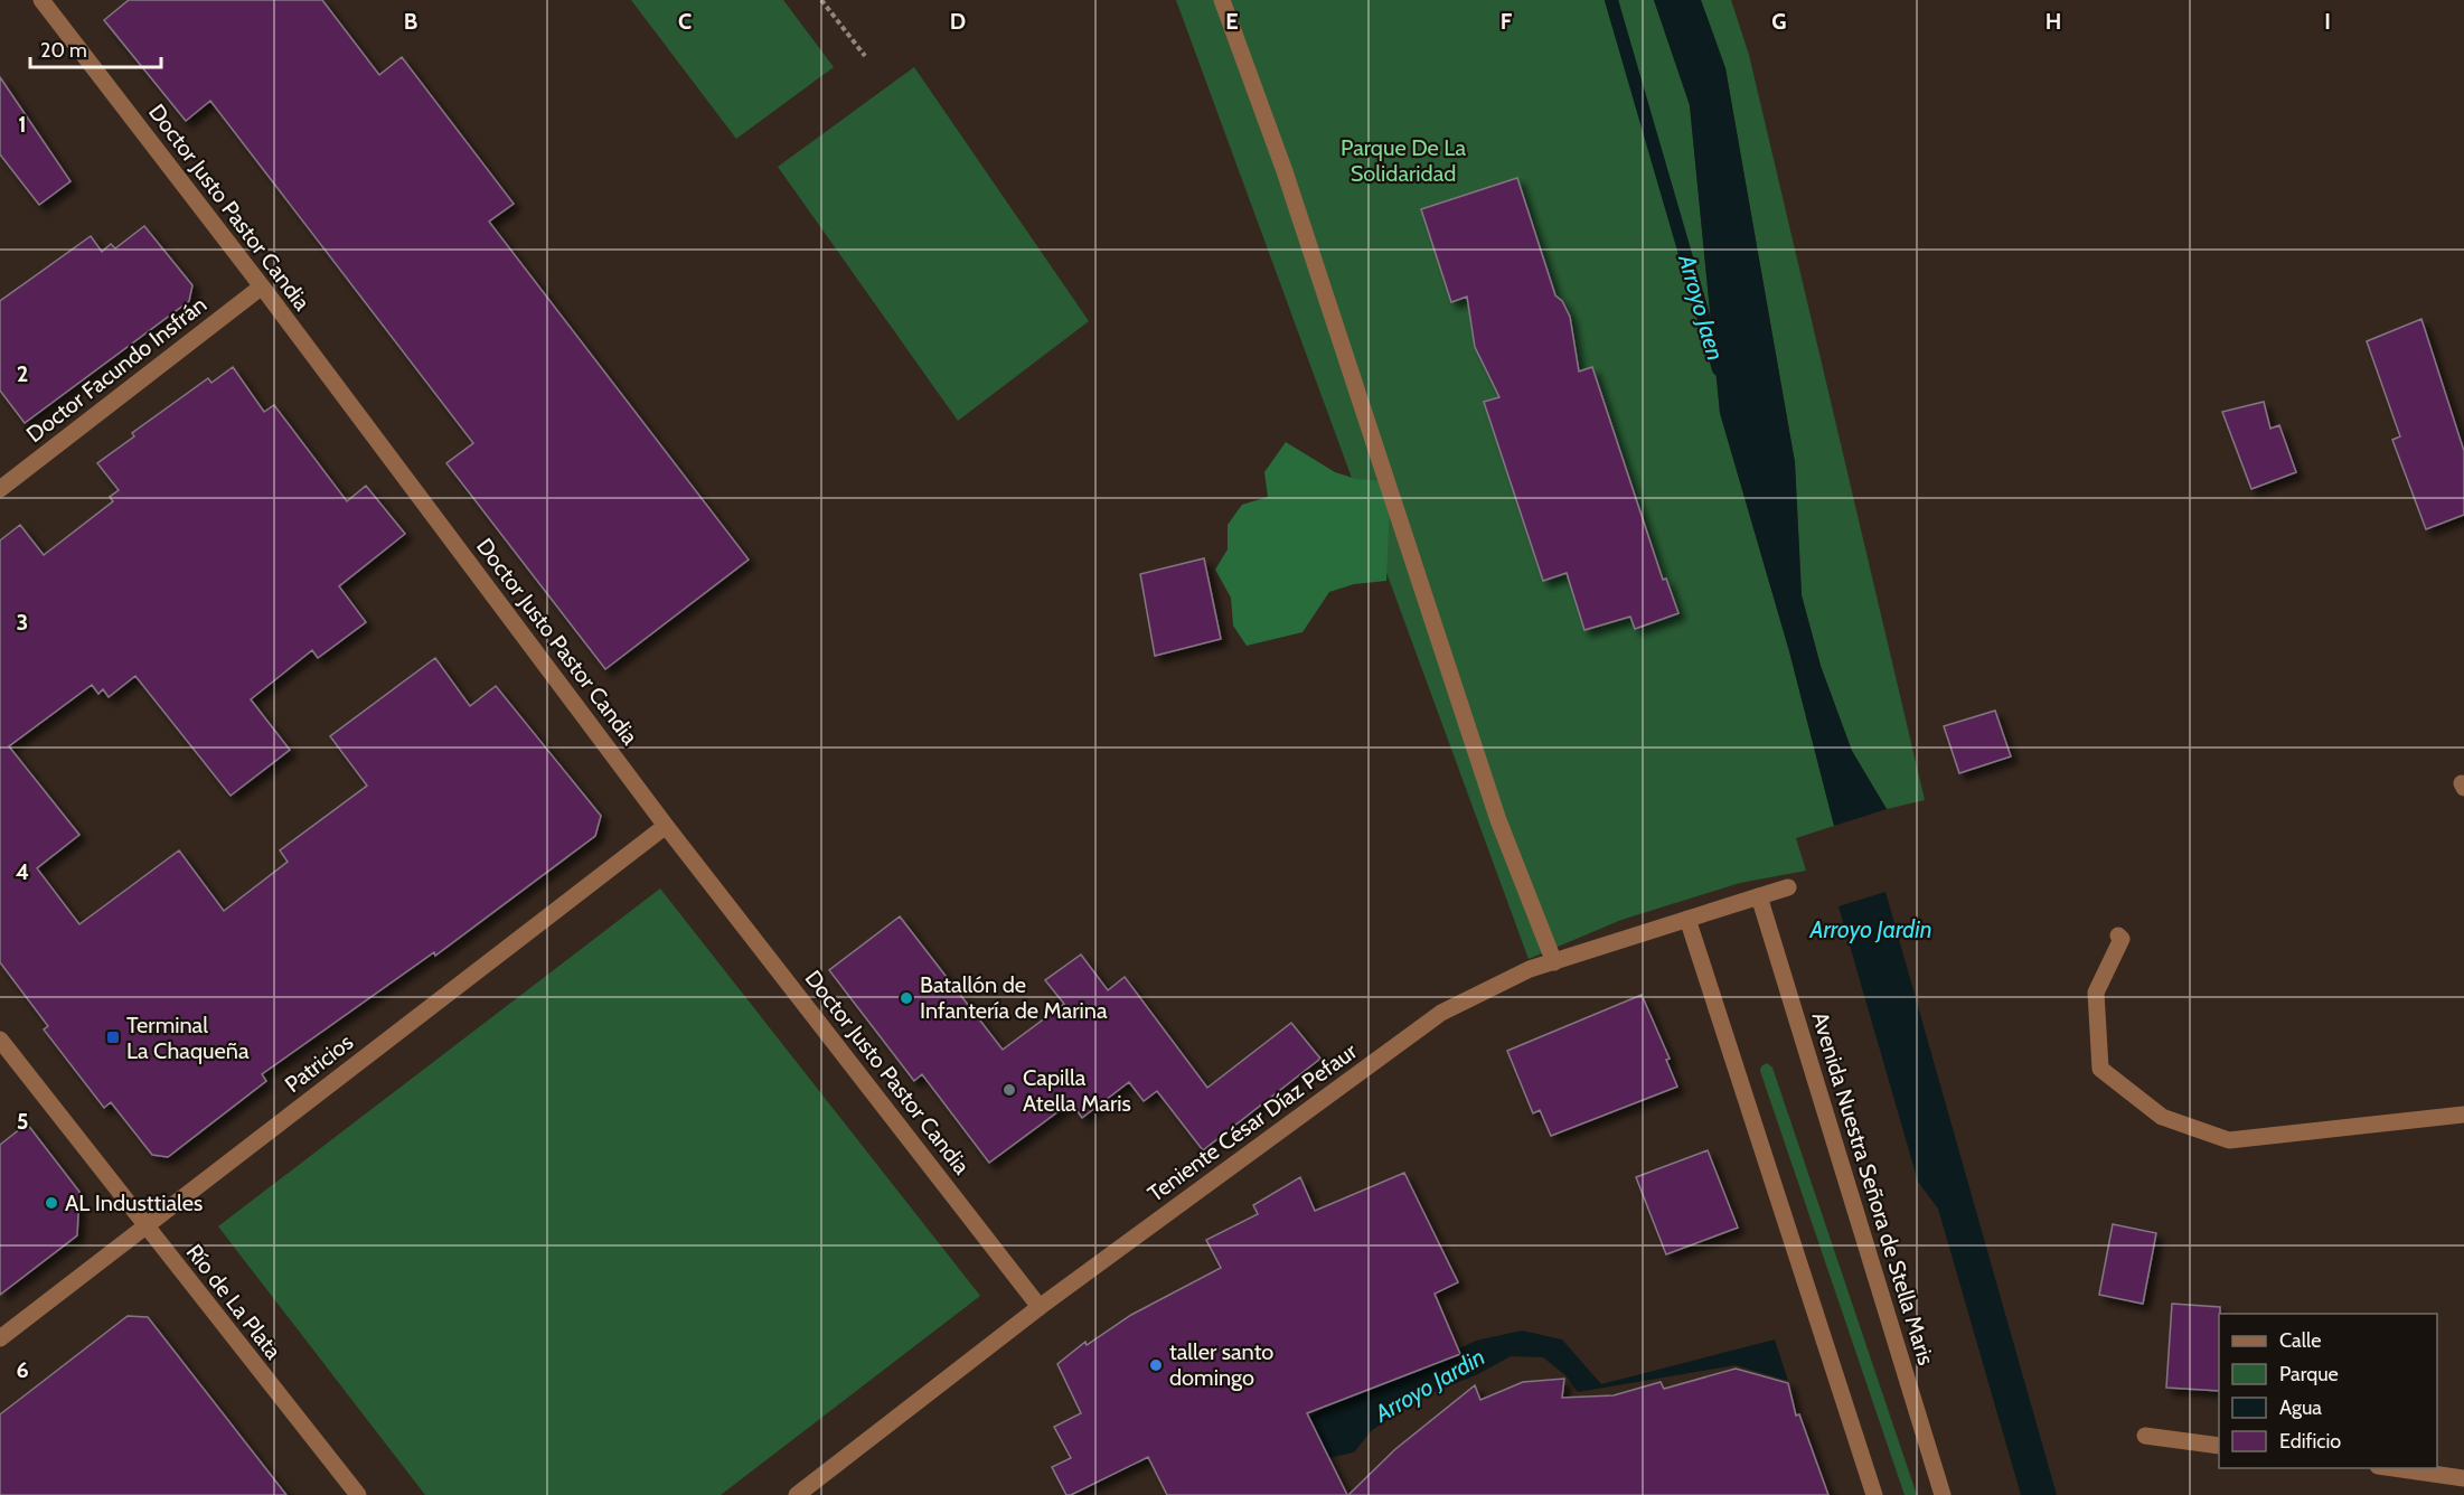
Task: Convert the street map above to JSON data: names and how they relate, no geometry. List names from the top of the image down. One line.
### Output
{"streets":{"street":["Doctor Justo Pastor Candia","Doctor Facundo Insfrán","Patricios","Teniente César Díaz Pefaur","Avenida Nuestra Señora de Stella Maris","Río de La Plata"]},"crossings":[["Doctor Justo Pastor Candia","Doctor Facundo Insfrán"],["Doctor Justo Pastor Candia","Patricios"],["Doctor Justo Pastor Candia","Teniente César Díaz Pefaur"],["Patricios","Río de La Plata"],["Teniente César Díaz Pefaur","Avenida Nuestra Señora de Stella Maris"]],"water":["Arroyo Jaen","Arroyo Jardin"],"parks":["Parque De La Solidaridad"],"places":{"other":["Batallón de Infantería de Marina","Capilla Atella Maris","AL Industtiales","taller santo domingo"],"transit":["Terminal La Chaqueña"]},"legend":["Calle","Parque","Agua","Edificio"],"scale_bar":"20 m","grid":{"columns":["B","C","D","E","F","G","H","I"],"rows":["1","2","3","4","5","6"]}}
